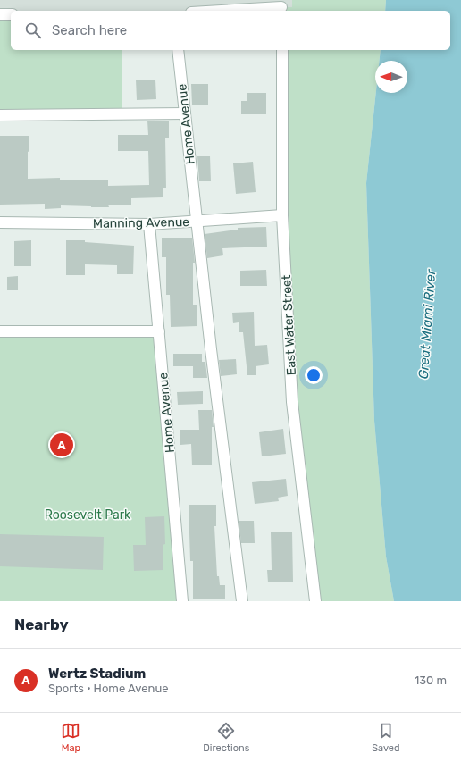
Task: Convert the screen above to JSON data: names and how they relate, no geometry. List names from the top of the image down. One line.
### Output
{"streets":{"street":["Home Avenue","Manning Avenue","East Water Street"]},"crossings":[["Home Avenue","Manning Avenue"],["Manning Avenue","East Water Street"]],"water":["Great Miami River"],"parks":["Roosevelt Park"],"north":"left","page":{"search":"Search here","pins":"A","heading":"Nearby","list":[{"mark":"A","name":"Wertz Stadium","note":"Sports · Home Avenue","value":"130 m"}],"nav":["Map","Directions","Saved"]}}
